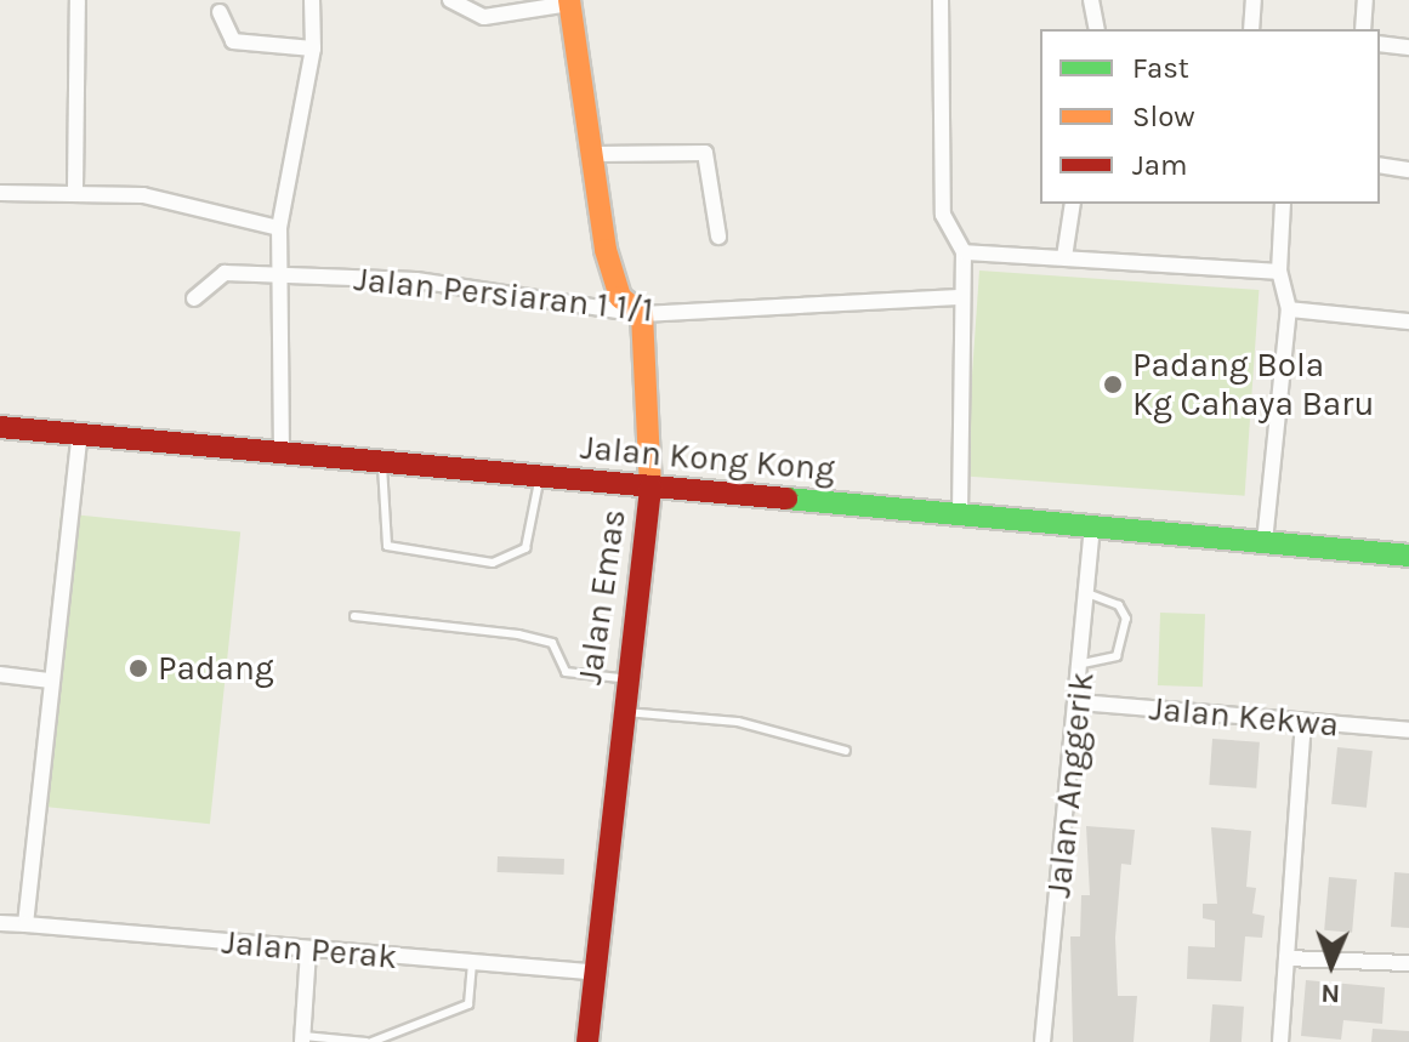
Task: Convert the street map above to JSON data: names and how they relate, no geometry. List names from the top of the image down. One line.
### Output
{"streets":{"main road":["Jalan Kong Kong","Jalan Emas"],"street":["Jalan Persiaran 1 1/1","Jalan Kekwa","Jalan Anggerik","Jalan Perak"]},"crossings":[["Jalan Persiaran 1 1/1","Jalan Emas"],["Jalan Kong Kong","Jalan Emas"],["Jalan Kong Kong","Jalan Anggerik"],["Jalan Emas","Jalan Perak"],["Jalan Kekwa","Jalan Anggerik"]],"places":["Padang Bola Kg Cahaya Baru","Padang"],"legend":["Fast","Slow","Jam"],"north":"bottom"}
